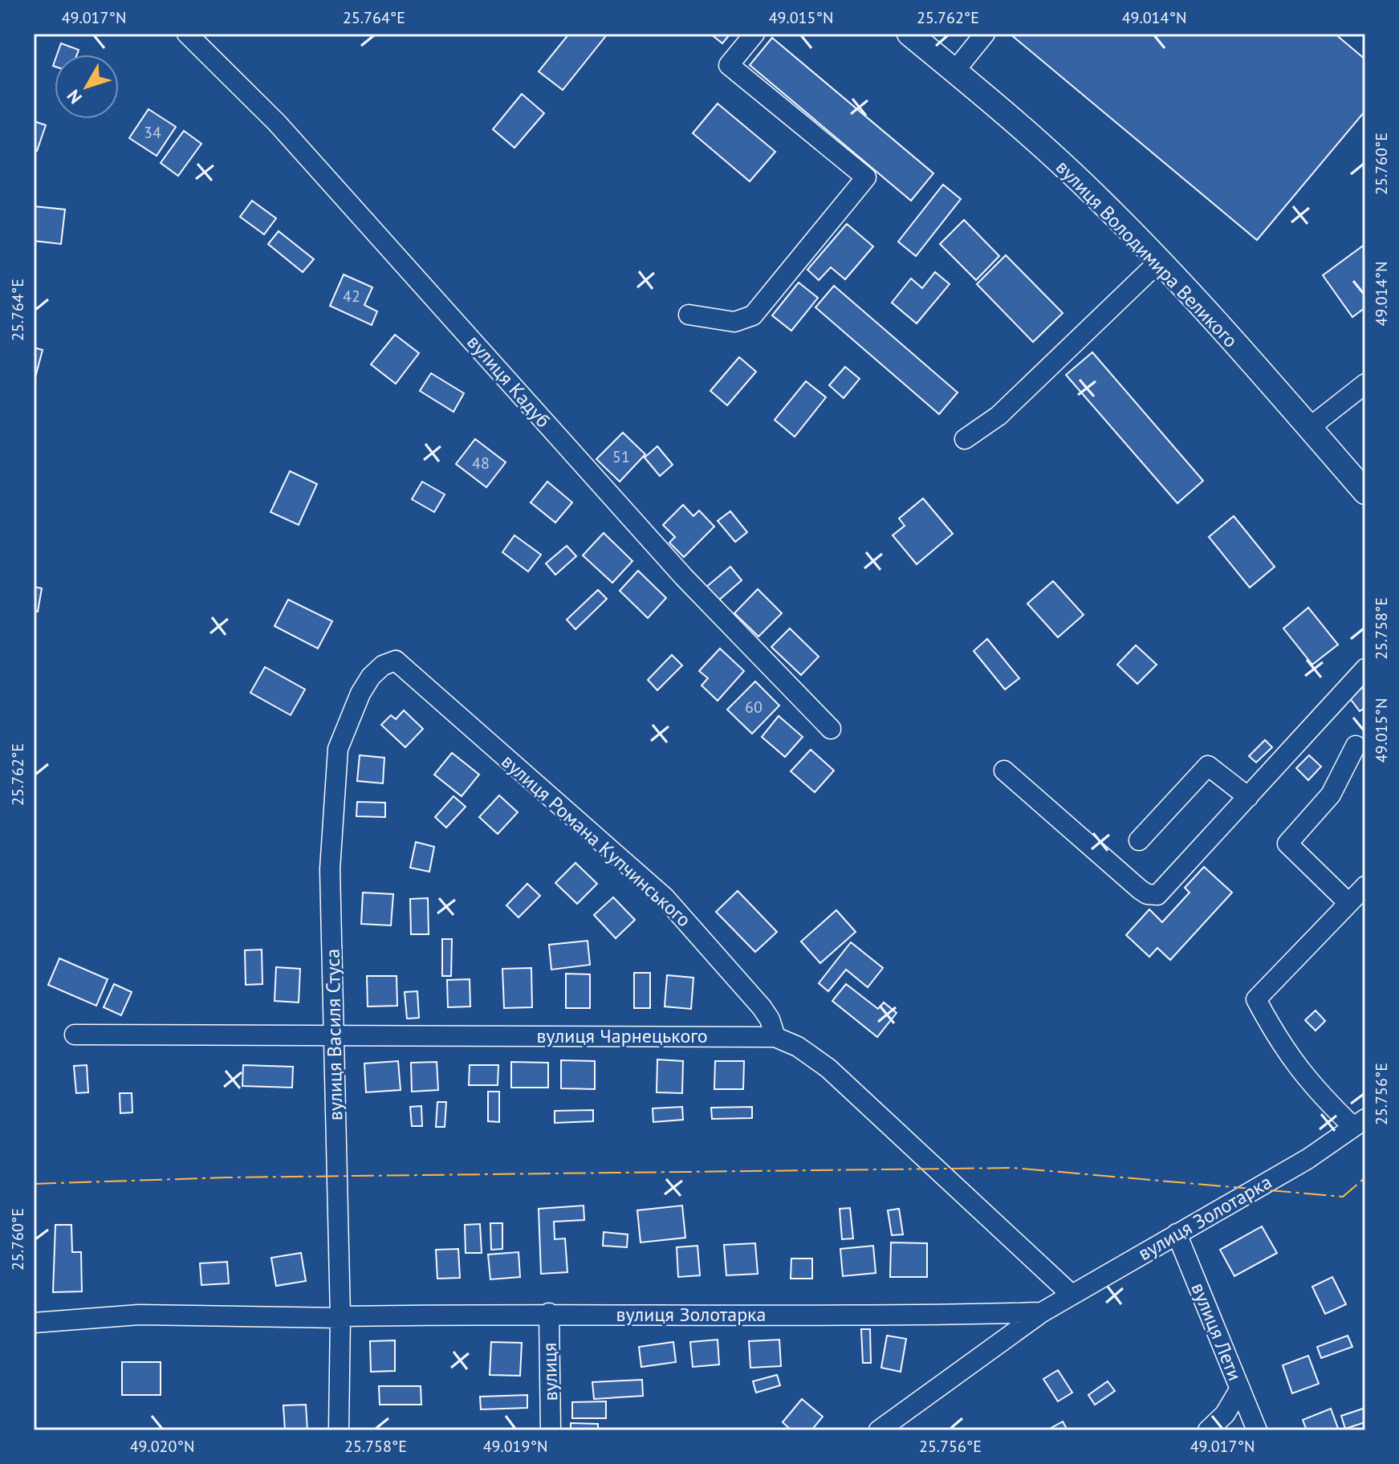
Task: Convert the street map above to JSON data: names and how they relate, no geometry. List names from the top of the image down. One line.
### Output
{"streets":{"main road":["вулиця Володимира Великого"],"street":["вулиця Кадуб","вулиця Романа Купчинського","вулиця Василя Стуса","вулиця Чарнецького","вулиця Золотарка","вулиця Лети","вулиця"]},"crossings":[["вулиця Романа Купчинського","вулиця Василя Стуса"],["вулиця Романа Купчинського","вулиця Чарнецького"],["вулиця Василя Стуса","вулиця Чарнецького"],["вулиця Василя Стуса","вулиця Золотарка"],["вулиця Чарнецького","вулиця Золотарка"],["вулиця Золотарка","вулиця Лети"],["вулиця Золотарка","вулиця"]],"house_numbers":["34","42","51","48","60"],"north":"bottom left","coordinates":["49.017°N","25.764°E","49.015°N","25.762°E","49.014°N","25.760°E","25.758°E","25.756°E","49.020°N","49.019°N"]}
